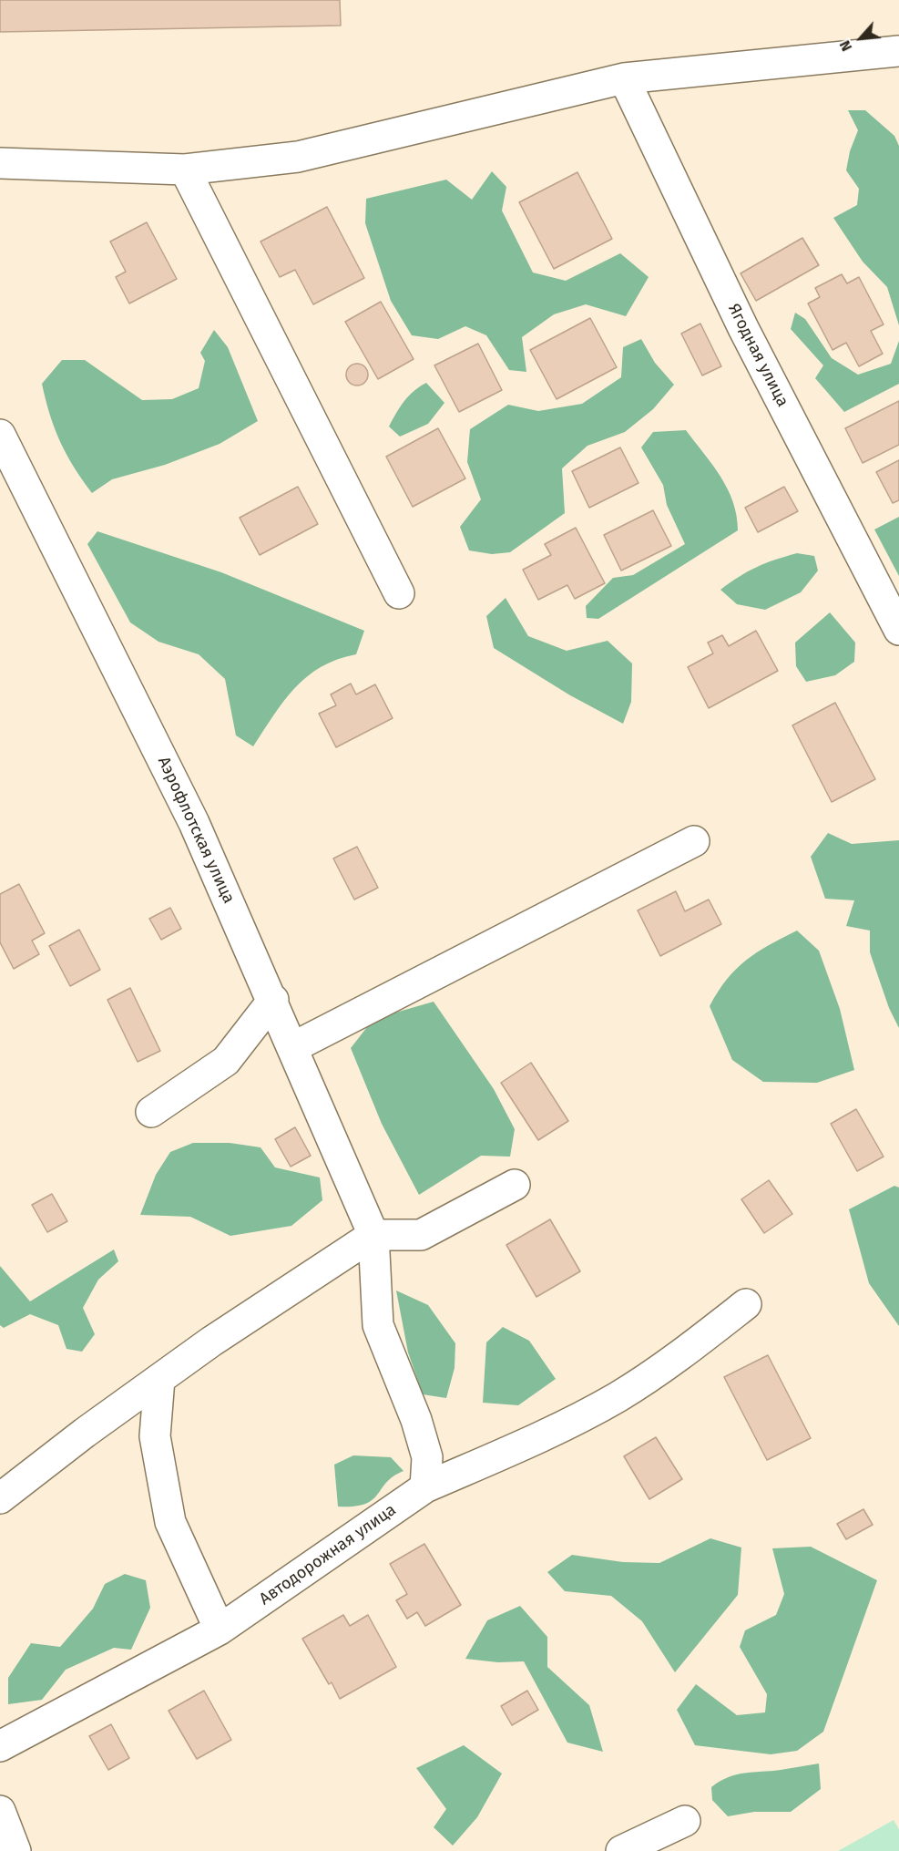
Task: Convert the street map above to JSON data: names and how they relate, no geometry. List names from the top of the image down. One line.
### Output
{"streets":{"street":["Ягодная улица","Аэрофлотская улица","Автодорожная улица"]},"north":"bottom left"}
